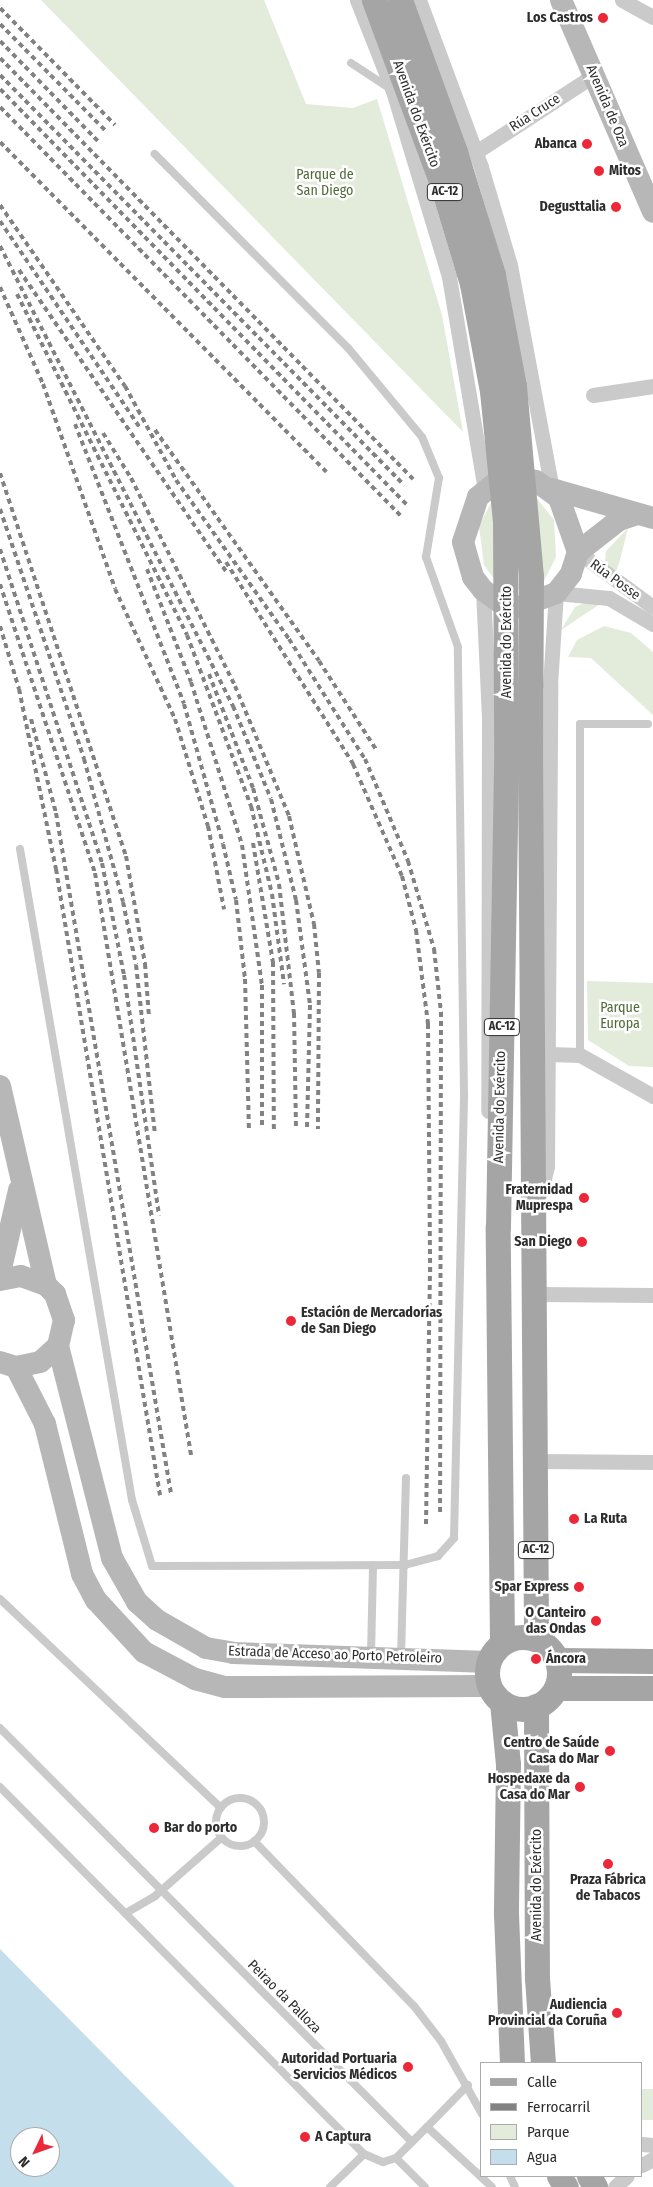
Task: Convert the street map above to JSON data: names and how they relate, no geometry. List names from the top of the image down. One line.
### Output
{"streets":{"main road":["Avenida de Oza","Avenida do Exército","AC-12","Estrada de Acceso ao Porto Petroleiro"],"street":["Rúa Cruce","Rúa Posse"],"lane":["Peirao da Palloza"]},"crossings":[["Avenida de Oza","Rúa Cruce"],["Avenida do Exército","Rúa Posse"],["Avenida do Exército","Estrada de Acceso ao Porto Petroleiro"]],"parks":["Parque de San Diego","Parque Europa"],"places":["Los Castros","Abanca","Mitos","Degusttalia","Fraternidad Muprespa","San Diego","Estación de Mercadorías de San Diego","La Ruta","Spar Express","O Canteiro das Ondas","Áncora","Centro de Saúde Casa do Mar","Hospedaxe da Casa do Mar","Bar do porto","Praza Fábrica de Tabacos","Audiencia Provincial da Coruña","Autoridad Portuaria Servicios Médicos","A Captura"],"legend":["Calle","Ferrocarril","Parque","Agua"],"north":"bottom left"}
